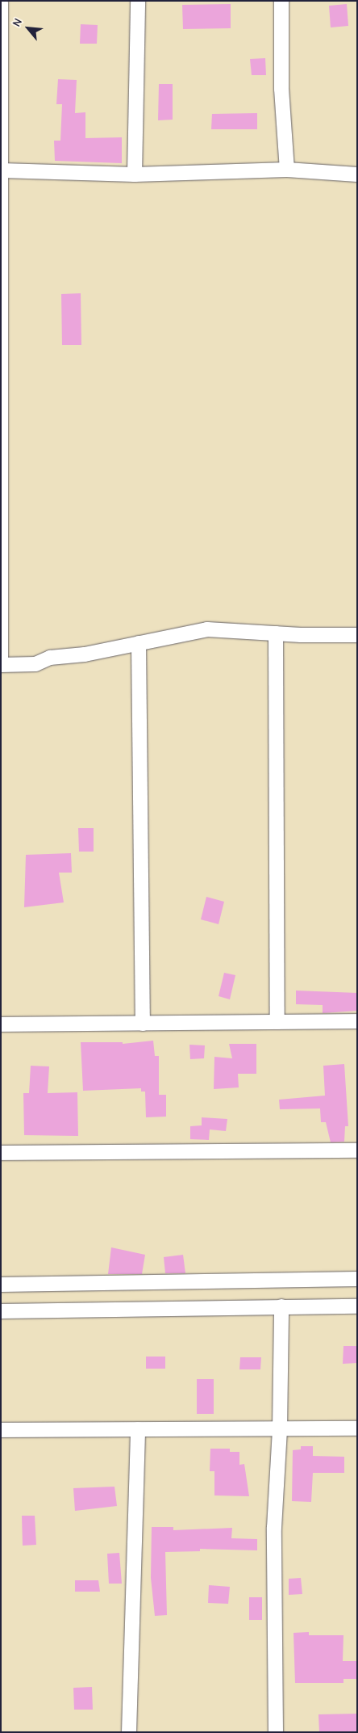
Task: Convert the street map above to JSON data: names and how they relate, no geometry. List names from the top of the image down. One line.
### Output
{"north":"top left"}
